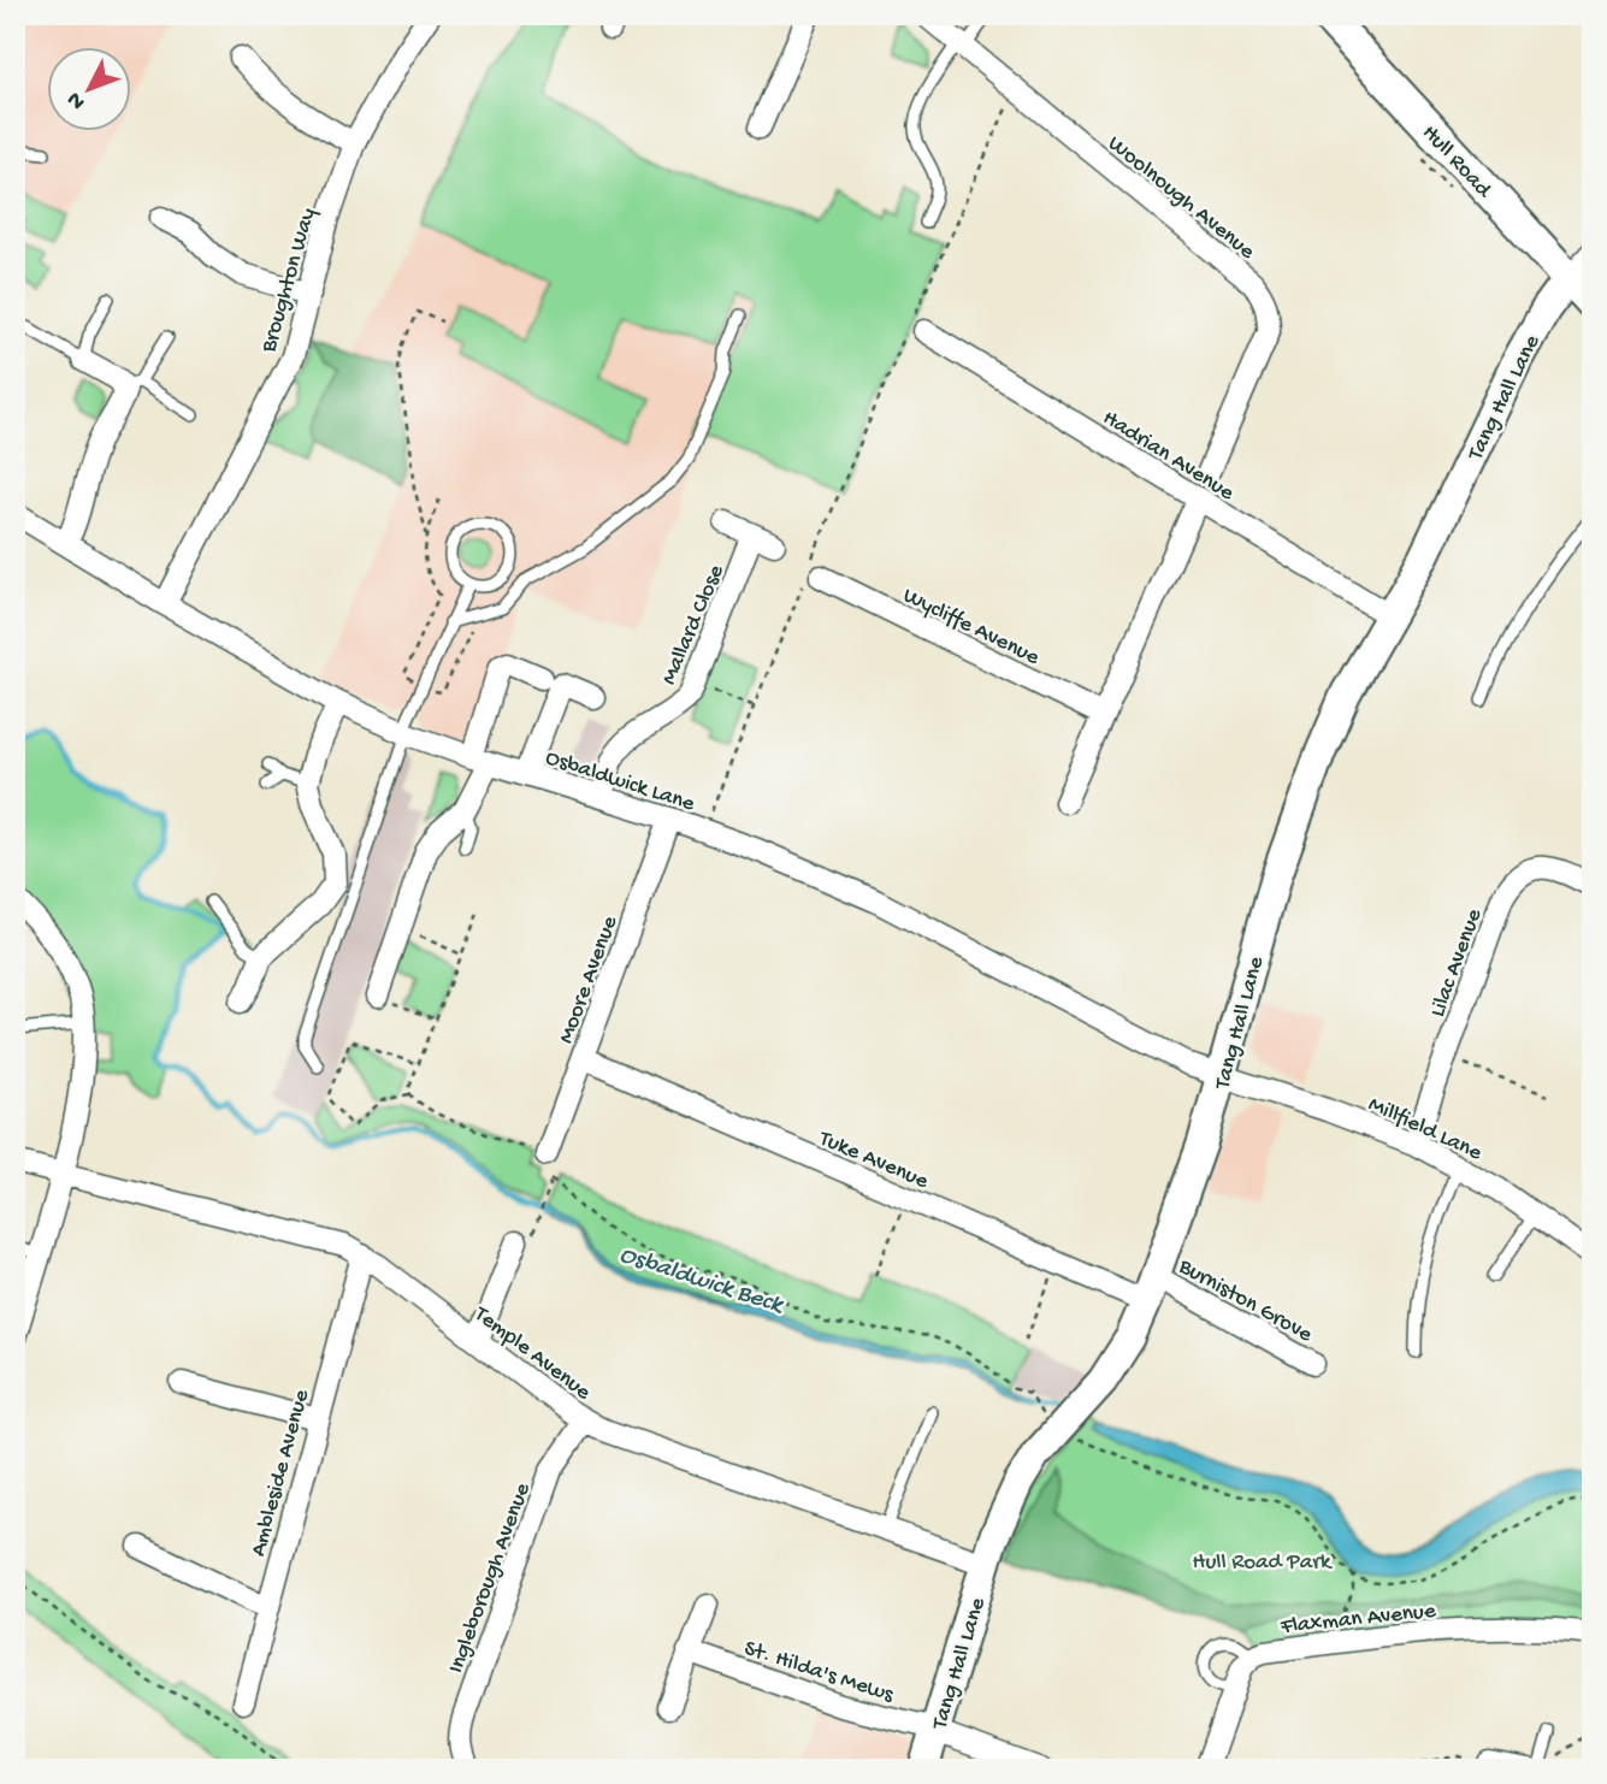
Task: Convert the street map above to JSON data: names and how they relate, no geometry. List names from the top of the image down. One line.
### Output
{"streets":{"main road":["Hull Road"],"street":["Woolnough Avenue","Broughton Way","Tang Hall Lane","Hadrian Avenue","Mallard Close","Wycliffe Avenue","Osbaldwick Lane","Lilac Avenue","Moore Avenue","Millfield Lane","Tuke Avenue","Burniston Grove","Temple Avenue","Ambleside Avenue","Ingleborough Avenue","Flaxman Avenue","St. Hilda's Mews"]},"crossings":[["Hull Road","Tang Hall Lane"],["Broughton Way","Osbaldwick Lane"],["Tang Hall Lane","Hadrian Avenue"],["Tang Hall Lane","Osbaldwick Lane"],["Tang Hall Lane","Millfield Lane"],["Tang Hall Lane","Tuke Avenue"],["Tang Hall Lane","Burniston Grove"],["Tang Hall Lane","Temple Avenue"],["Tang Hall Lane","St. Hilda's Mews"],["Mallard Close","Osbaldwick Lane"],["Osbaldwick Lane","Moore Avenue"],["Osbaldwick Lane","Millfield Lane"],["Lilac Avenue","Millfield Lane"],["Moore Avenue","Tuke Avenue"],["Tuke Avenue","Burniston Grove"],["Temple Avenue","Ambleside Avenue"],["Temple Avenue","Ingleborough Avenue"]],"water":["Osbaldwick Beck"],"parks":["Hull Road Park"],"north":"bottom left"}
